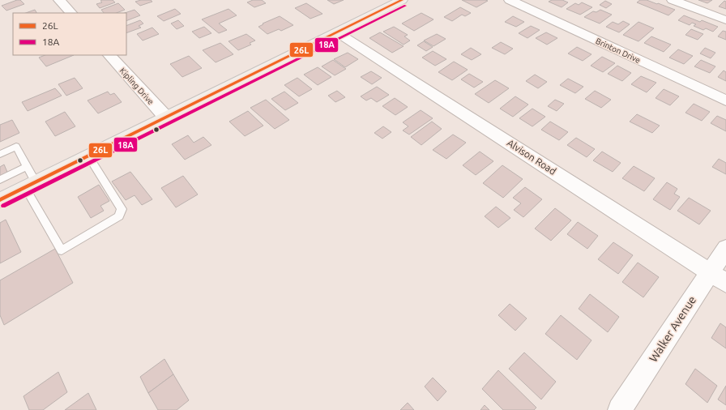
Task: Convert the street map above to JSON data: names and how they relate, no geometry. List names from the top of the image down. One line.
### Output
{"streets":{"street":["Brinton Drive","Kipling Drive","Alvison Road","Walker Avenue"]},"crossings":[["Alvison Road","Walker Avenue"]],"lines":["transit line 26L","transit line 18A"],"legend":["26L","18A"]}
